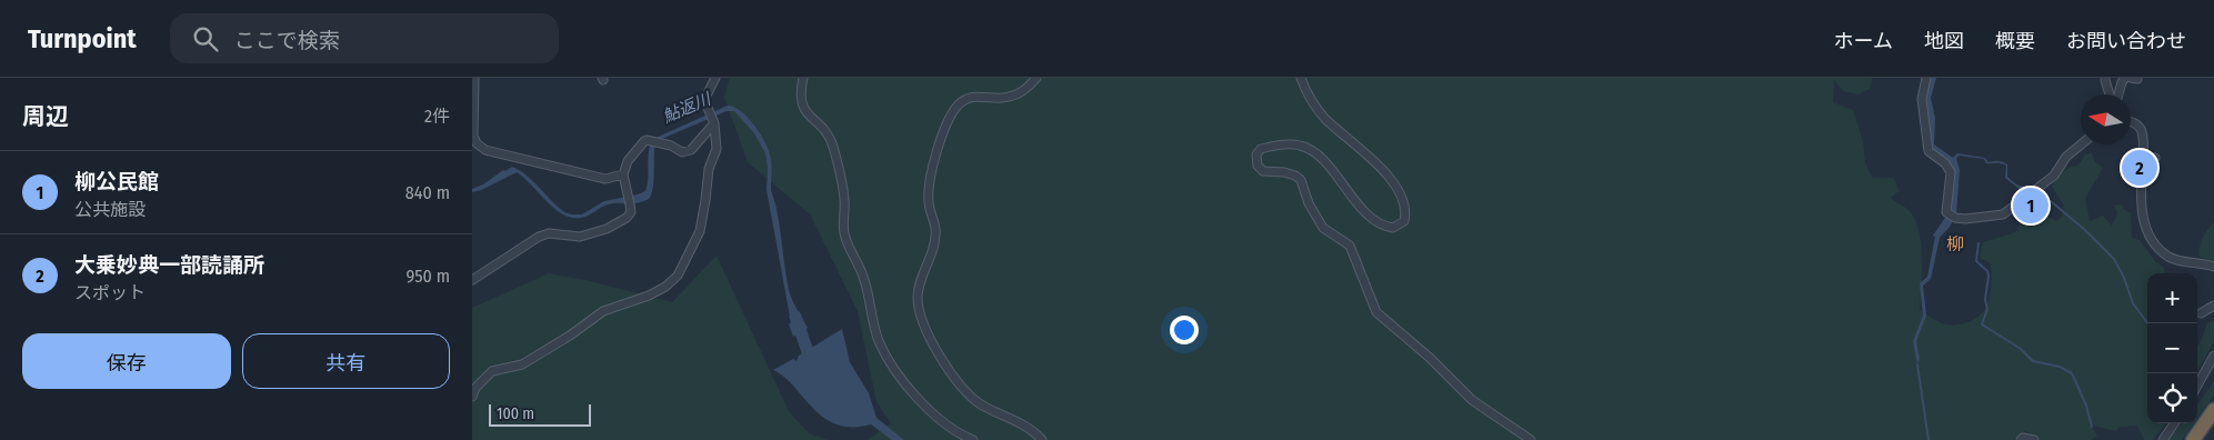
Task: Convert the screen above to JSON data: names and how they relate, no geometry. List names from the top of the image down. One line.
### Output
{"districts":["柳"],"water":["鮎返川"],"scale_bar":"100 m","north":"left","page":{"header":"Turnpoint","search":"ここで検索","nav":["ホーム","地図","概要","お問い合わせ"],"heading":["周辺","2件"],"pins":["2","1"],"list":[{"mark":"1","name":"柳公民館","note":"公共施設","value":"840 m"},{"mark":"2","name":"大乗妙典一部読誦所","note":"スポット","value":"950 m"}],"map_buttons":["+","−"],"buttons":["保存","共有"],"scale":"100 m"}}
